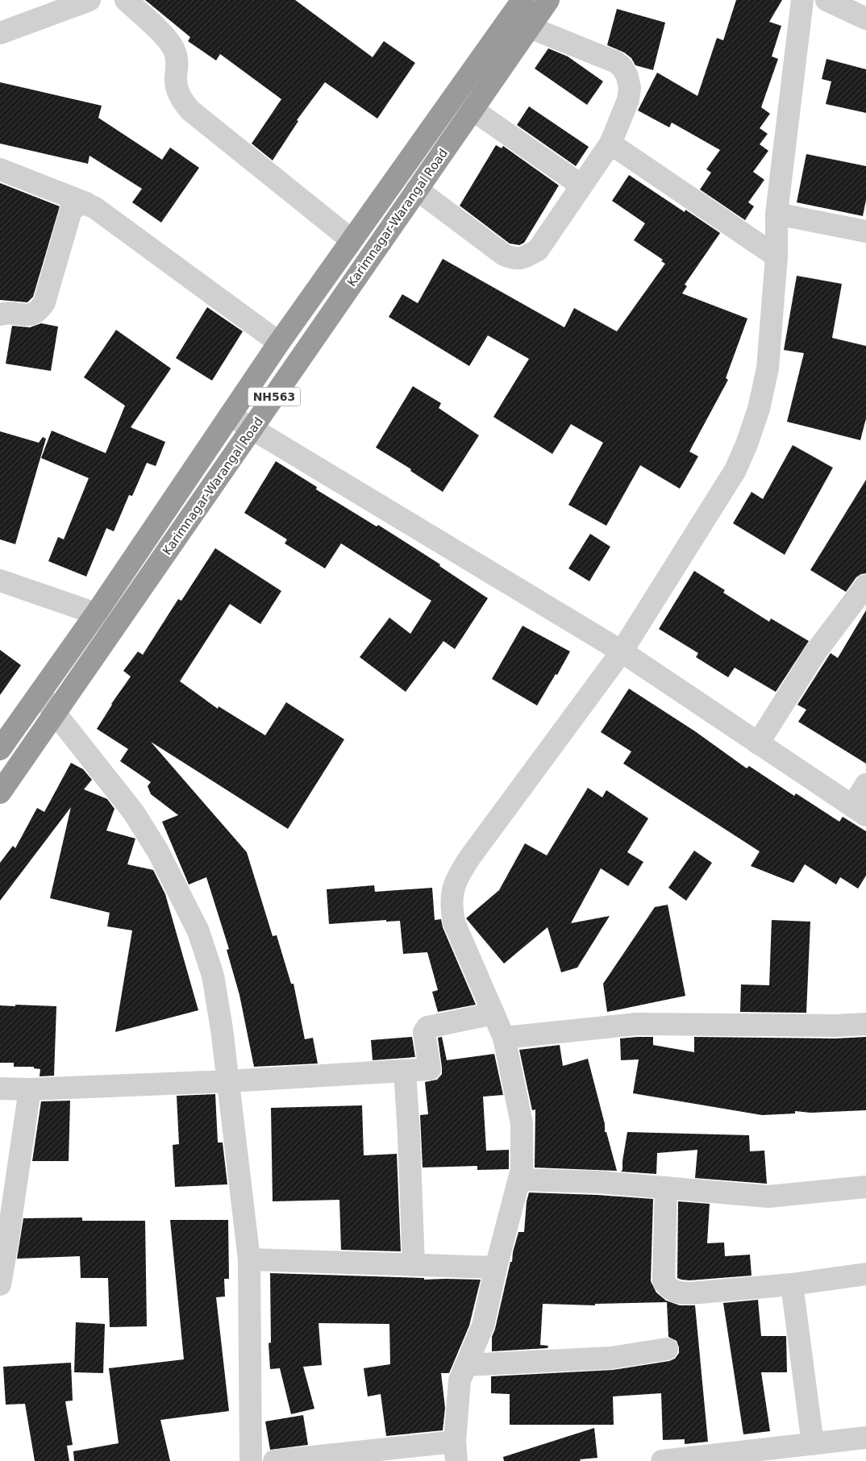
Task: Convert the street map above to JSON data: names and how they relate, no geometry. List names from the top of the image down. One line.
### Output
{"streets":{"highway":["Karimnagar-Warangal Road","NH563"]}}
